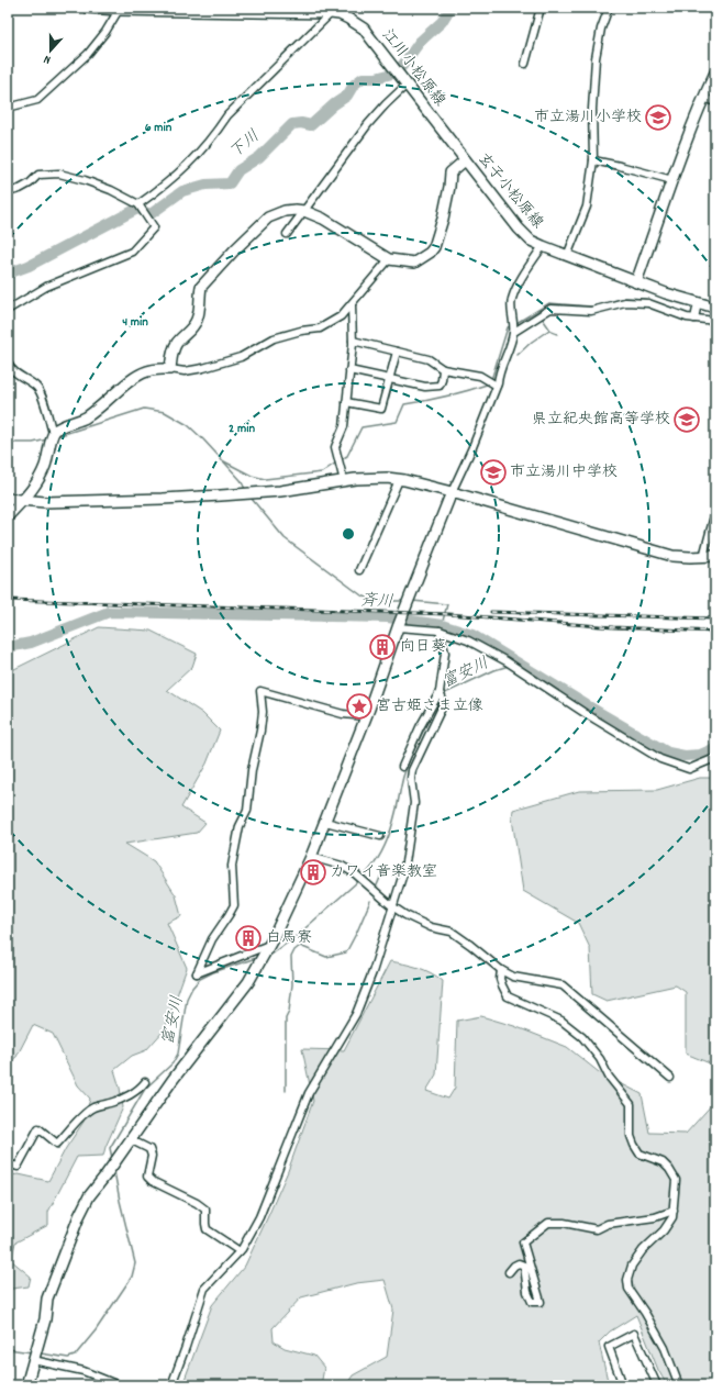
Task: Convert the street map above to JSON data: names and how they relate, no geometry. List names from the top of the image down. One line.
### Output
{"streets":{"street":["江川小松原線","玄子小松原線"]},"crossings":[["江川小松原線","玄子小松原線"]],"water":["下川","斉川","富安川"],"places":{"school or university":["市立湯川小学校","県立紀央館高等学校","市立湯川中学校"],"building":["向日葵","カワイ音楽教室","白馬寮"],"place":["宮古姫さま立像"]},"north":"bottom","rings":["6 min","4 min","2 min"]}
